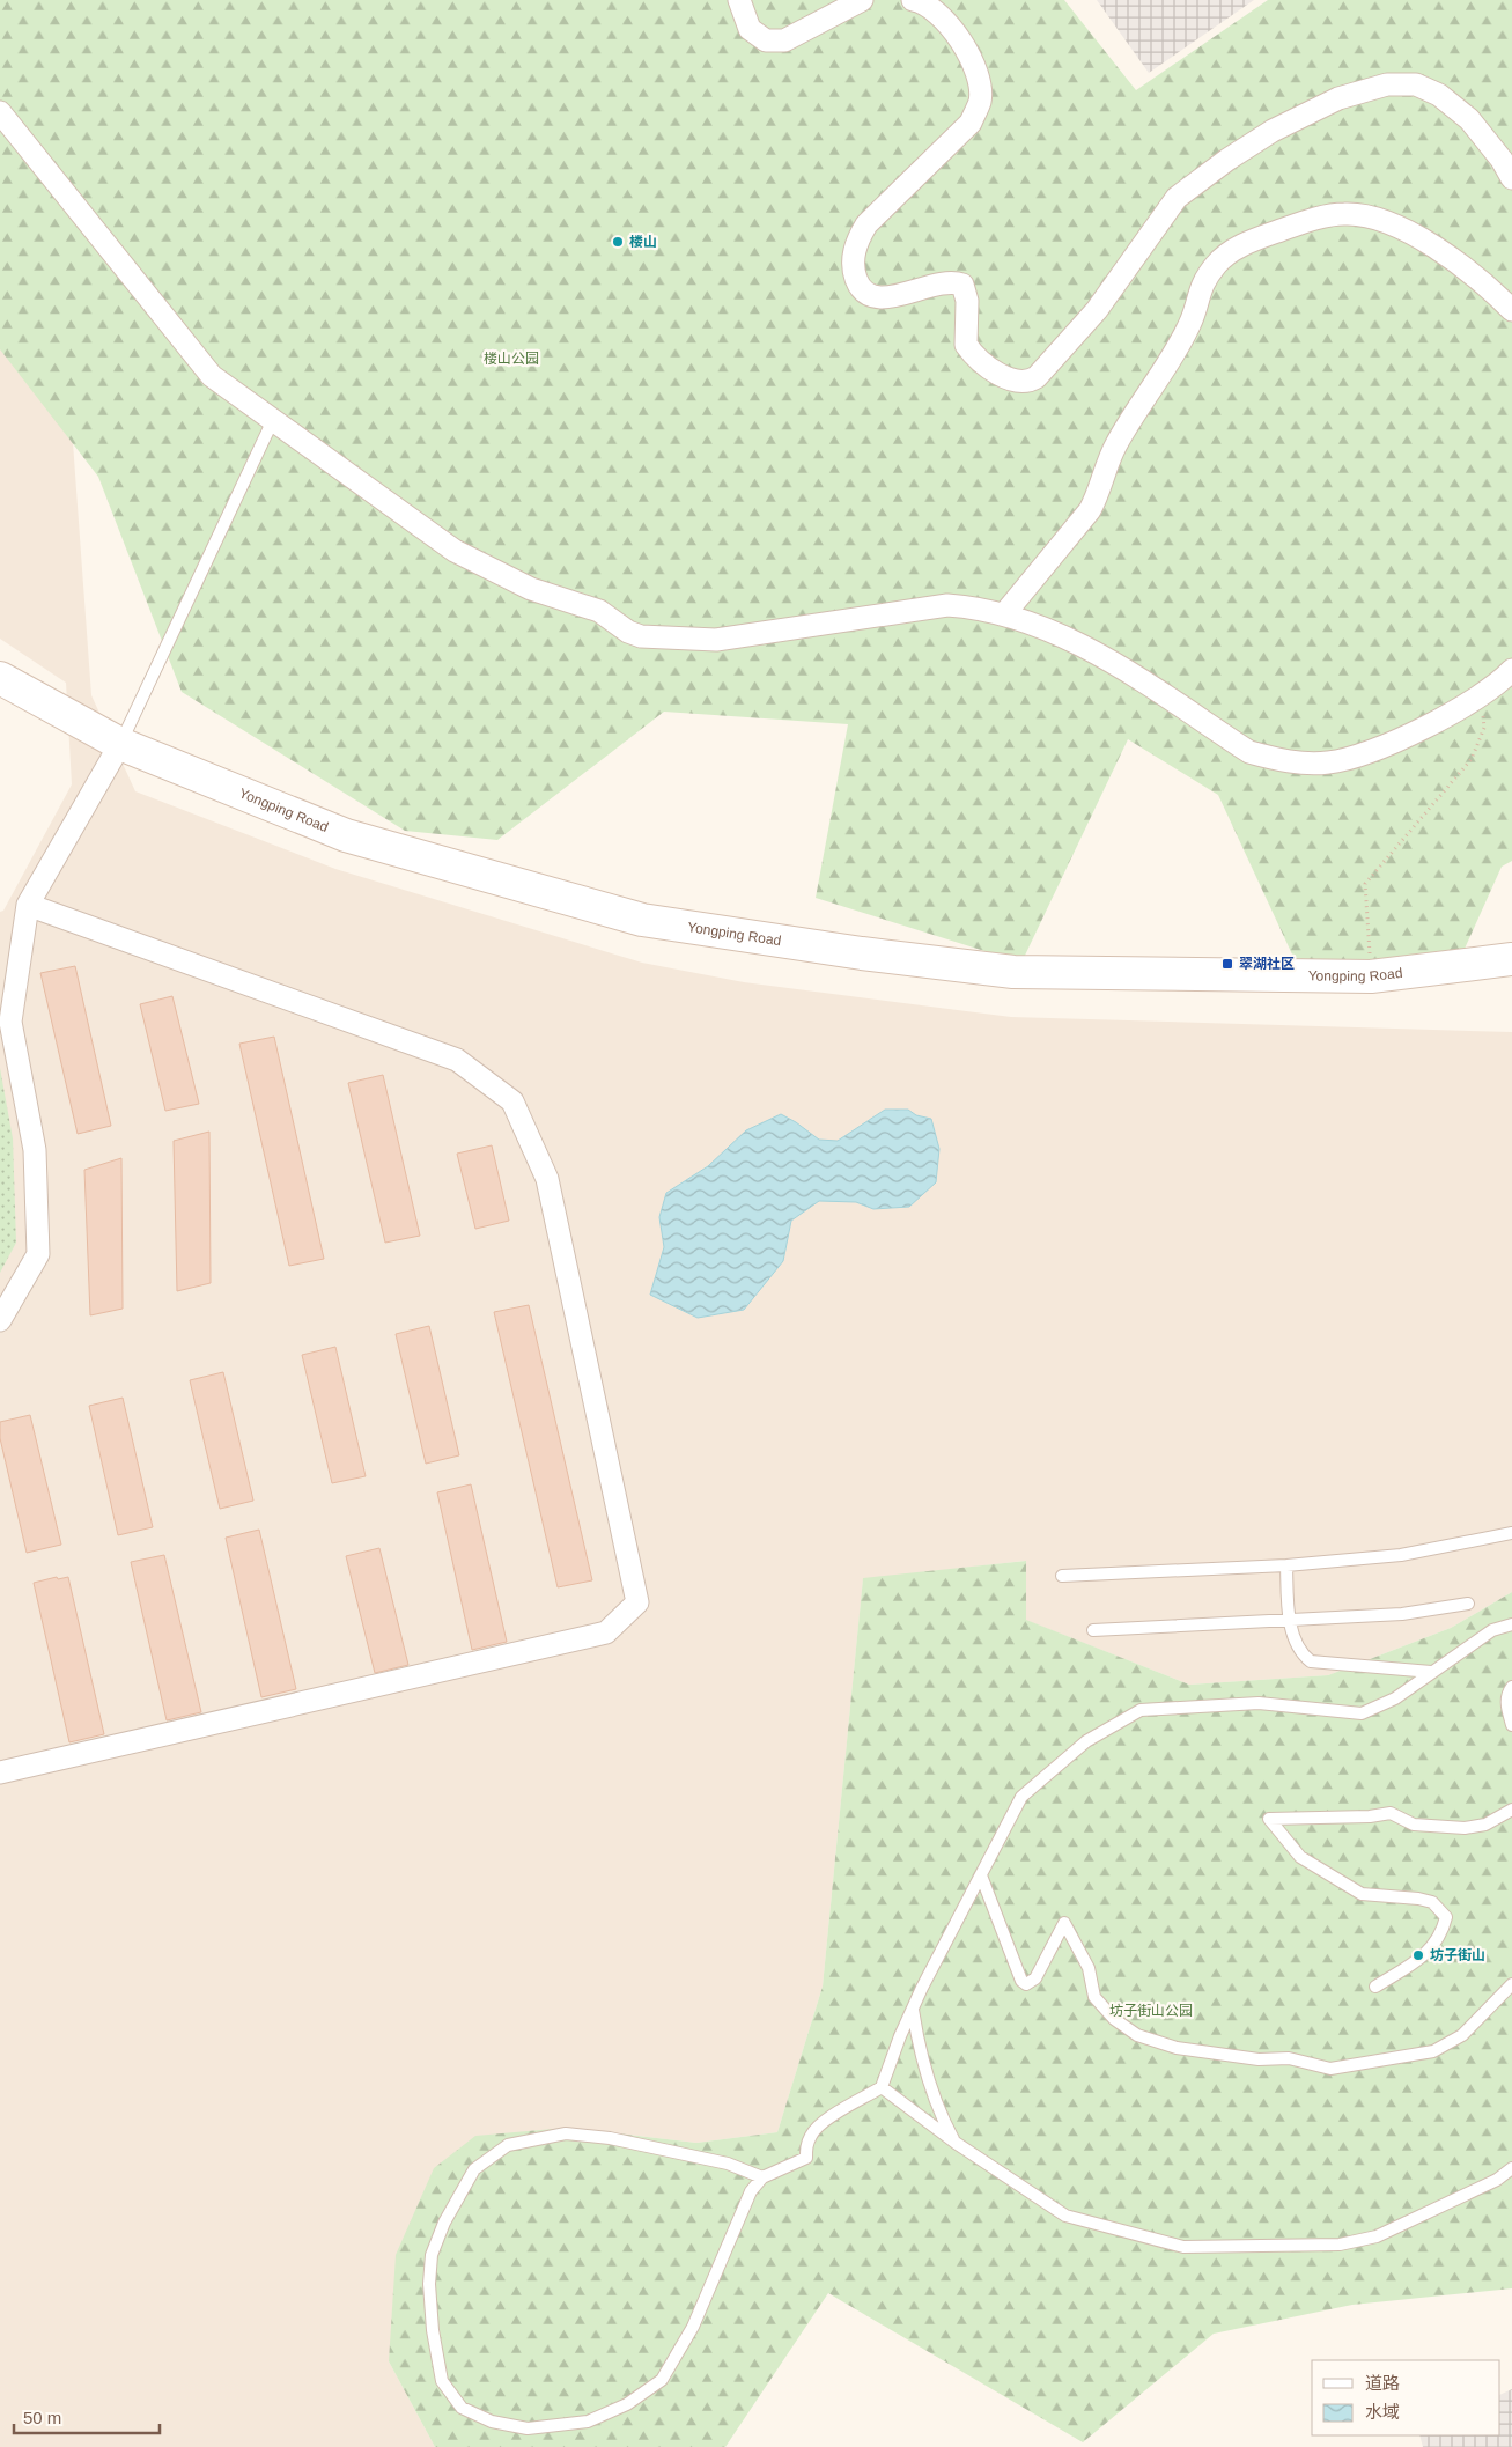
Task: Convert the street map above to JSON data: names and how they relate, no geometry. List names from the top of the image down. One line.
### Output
{"streets":{"main road":["Yongping Road"]},"parks":["楼山公园","坊子街山公园"],"places":{"other":["楼山","坊子街山"],"transit":["翠湖社区"]},"legend":["道路","水域"],"scale_bar":"50 m"}
